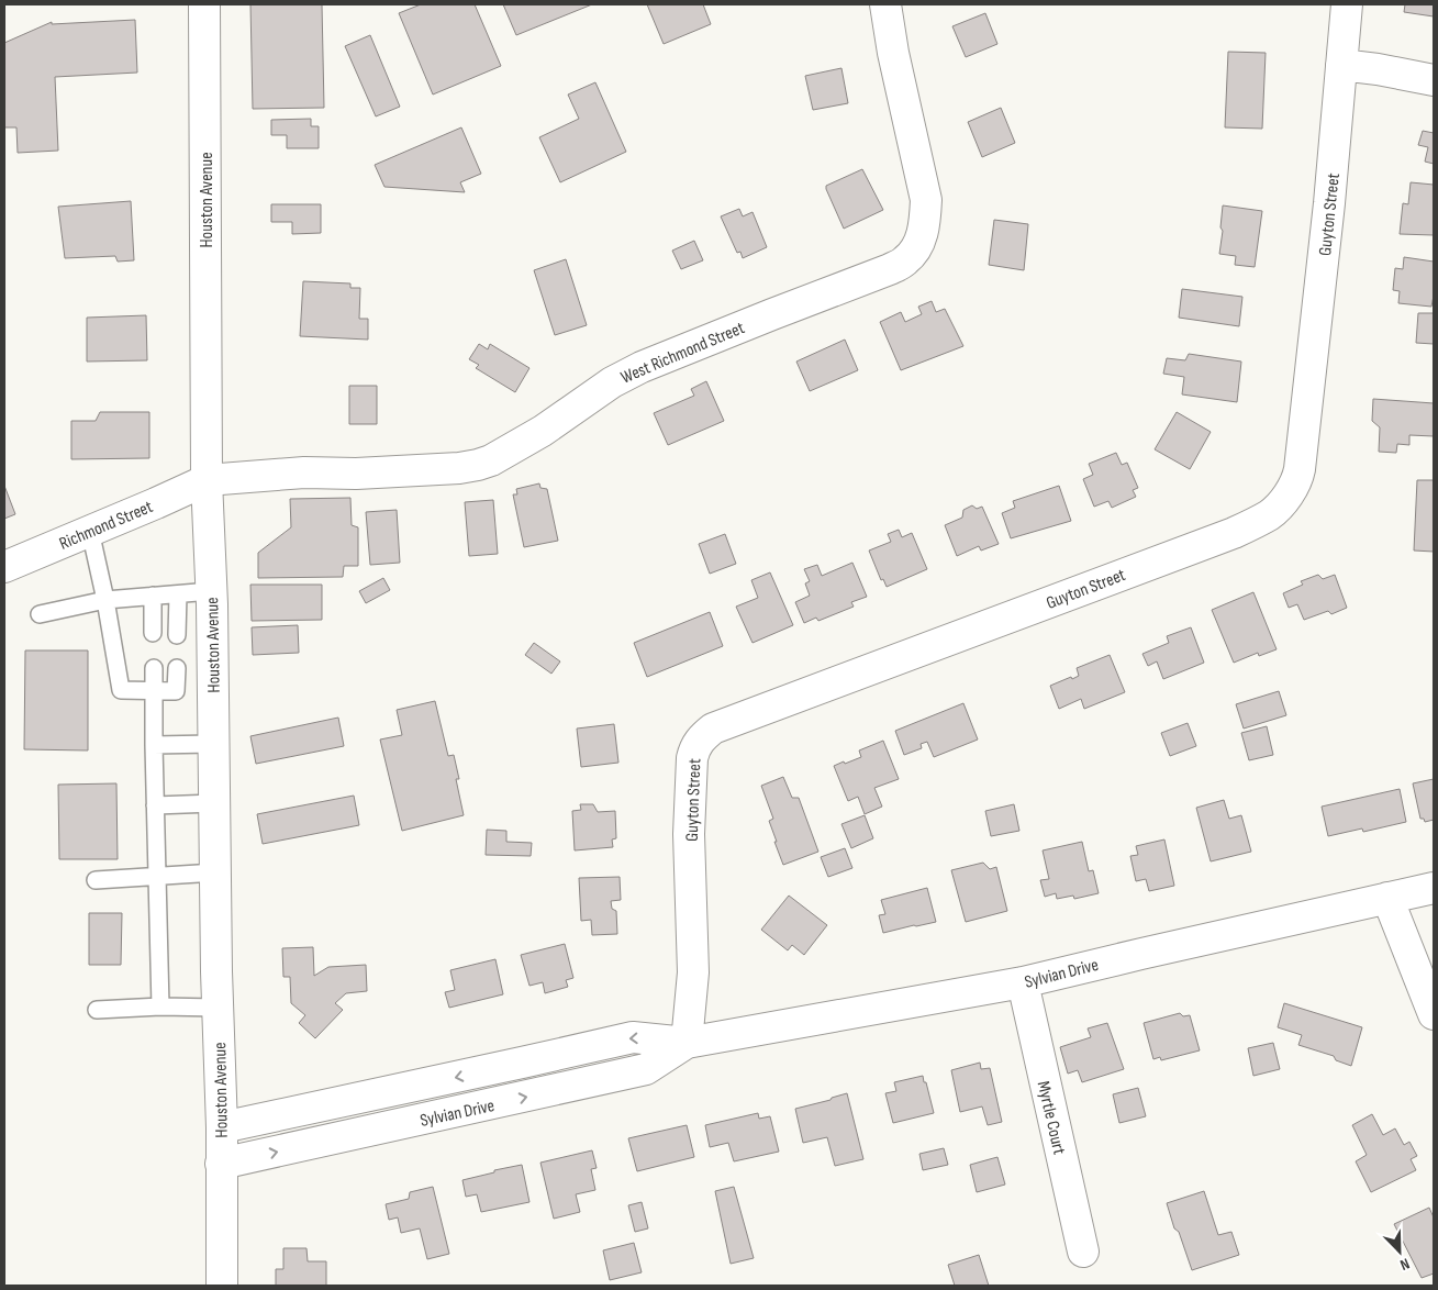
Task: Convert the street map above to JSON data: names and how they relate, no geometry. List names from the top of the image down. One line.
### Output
{"streets":{"street":["Houston Avenue","Guyton Street","West Richmond Street","Richmond Street","Sylvian Drive","Myrtle Court"]},"crossings":[["Houston Avenue","West Richmond Street"],["Houston Avenue","Richmond Street"],["Houston Avenue","Sylvian Drive"],["Guyton Street","Sylvian Drive"],["West Richmond Street","Richmond Street"],["Sylvian Drive","Myrtle Court"]],"north":"bottom right"}
